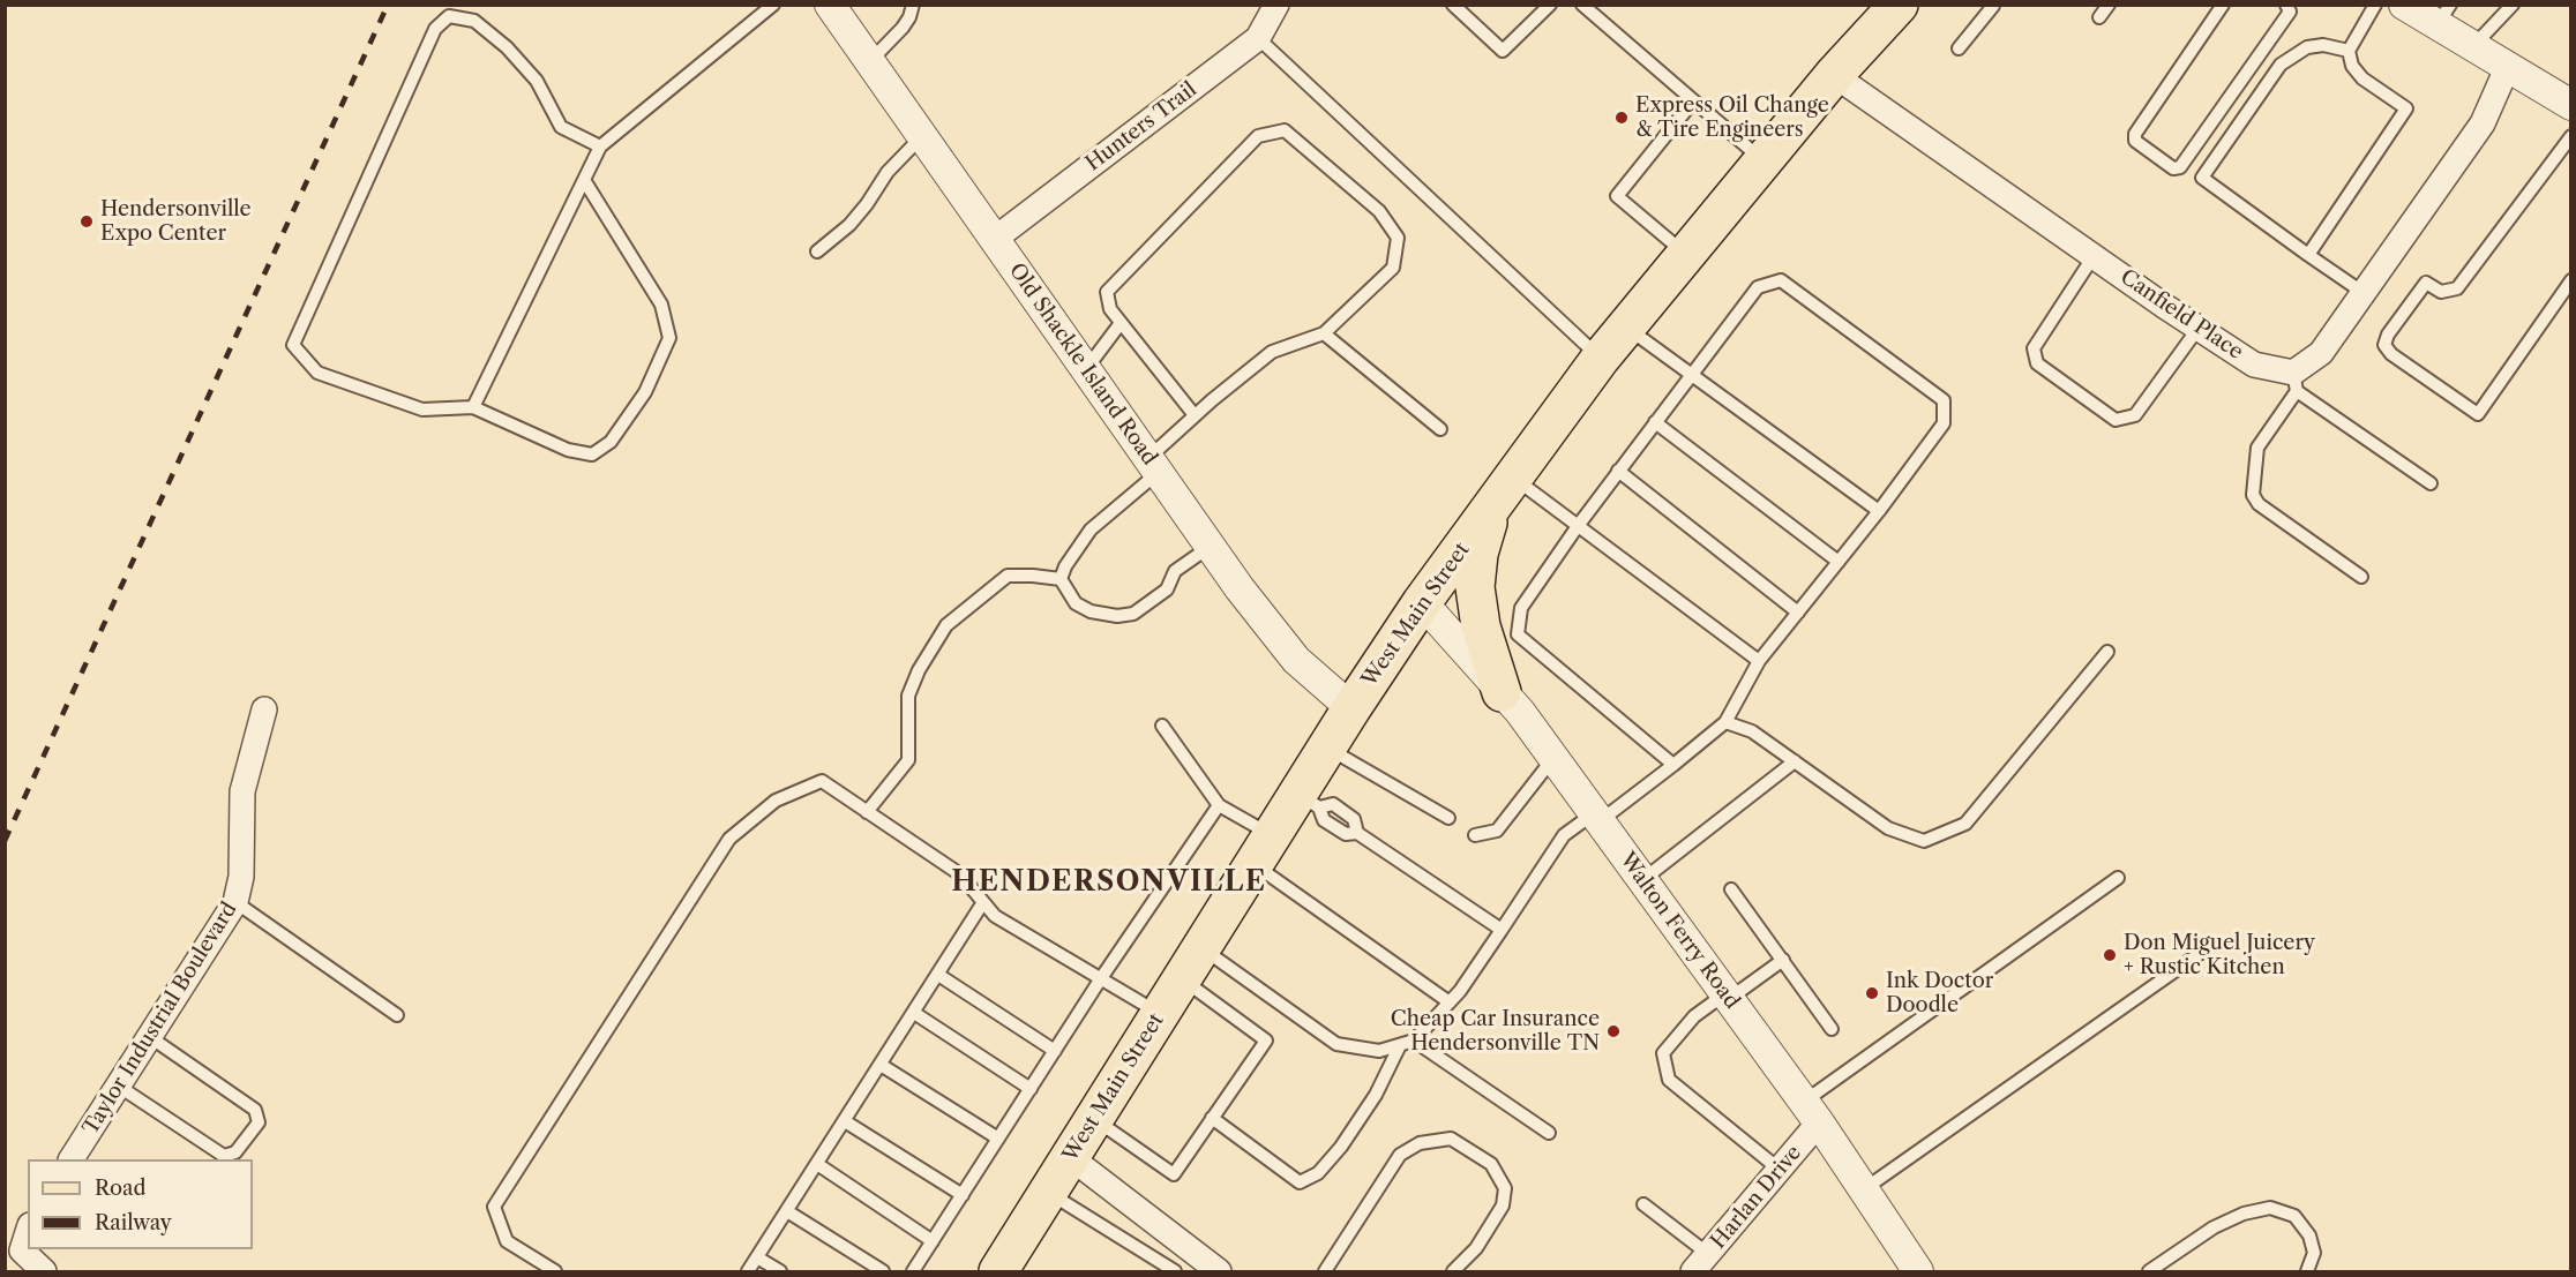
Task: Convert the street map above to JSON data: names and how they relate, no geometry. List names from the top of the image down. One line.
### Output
{"streets":{"main road":["West Main Street"],"street":["Hunters Trail","Canfield Place","Old Shackle Island Road","Walton Ferry Road","Taylor Industrial Boulevard","Harlan Drive"]},"crossings":[["Hunters Trail","Old Shackle Island Road"],["Canfield Place","West Main Street"],["Old Shackle Island Road","West Main Street"],["West Main Street","Walton Ferry Road"],["Walton Ferry Road","Harlan Drive"]],"districts":["HENDERSONVILLE"],"places":["Express Oil Change & Tire Engineers","Hendersonville Expo Center","Don Miguel Juicery + Rustic Kitchen","Ink Doctor Doodle","Cheap Car Insurance Hendersonville TN"],"legend":["Road","Railway"]}
